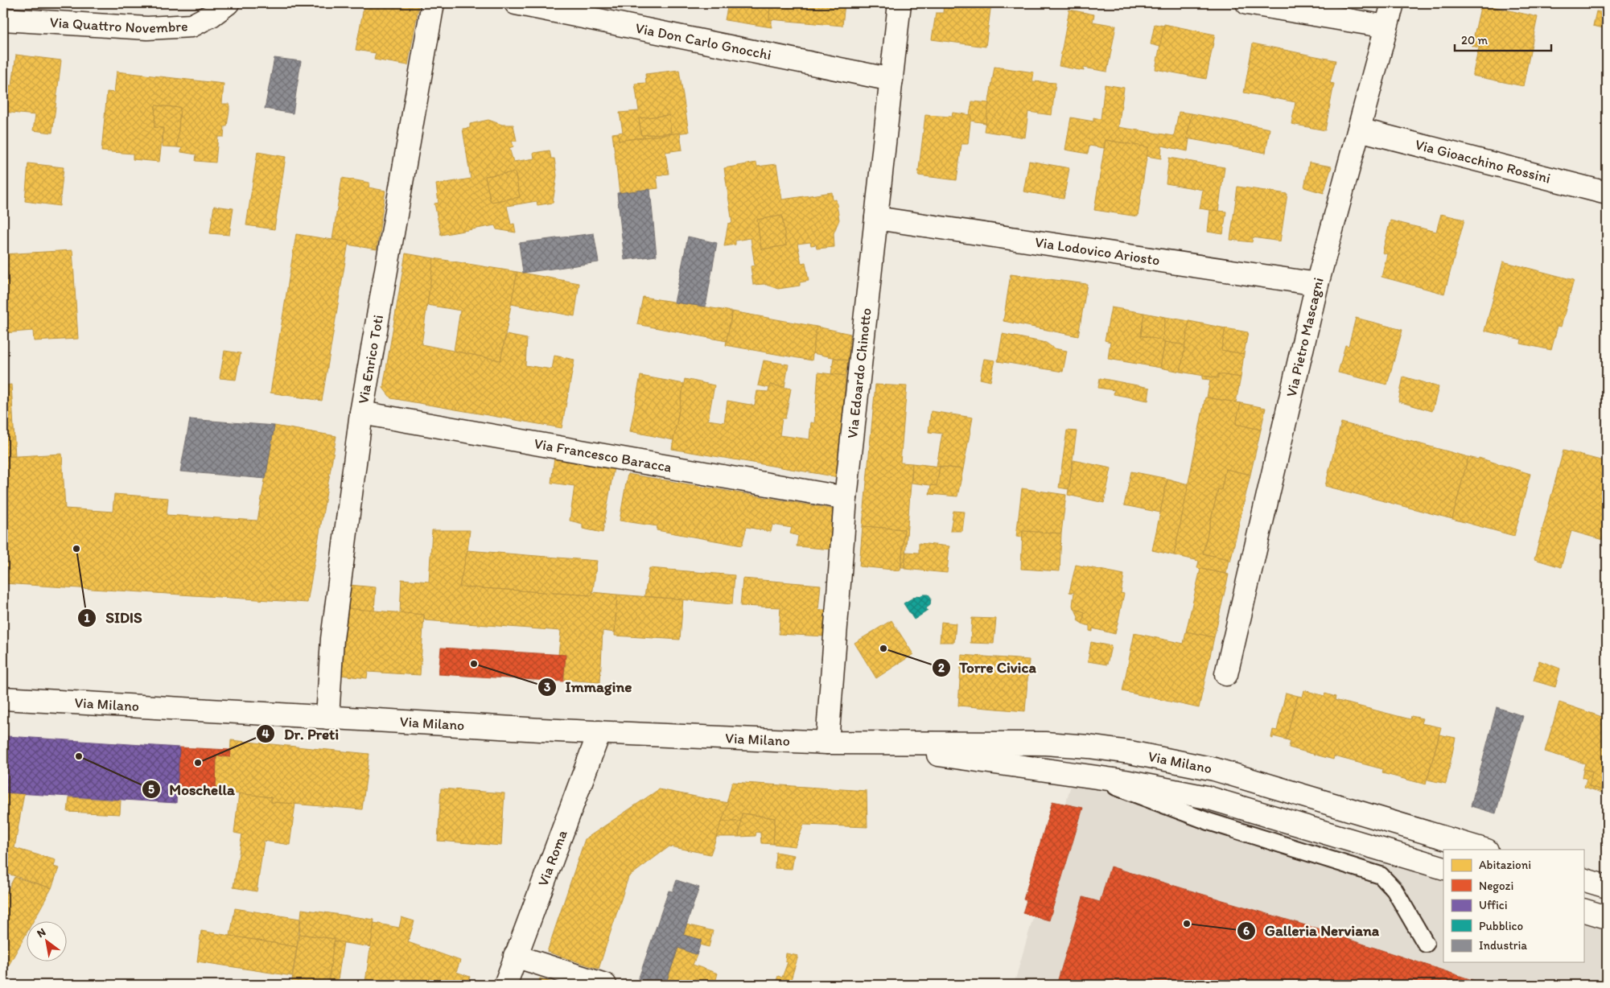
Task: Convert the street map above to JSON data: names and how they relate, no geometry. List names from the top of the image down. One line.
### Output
{"streets":{"street":["Via Quattro Novembre","Via Don Carlo Gnocchi","Via Gioacchino Rossini","Via Lodovico Ariosto","Via Pietro Mascagni","Via Enrico Toti","Via Edoardo Chinotto","Via Francesco Baracca","Via Milano","Via Roma"]},"crossings":[["Via Don Carlo Gnocchi","Via Edoardo Chinotto"],["Via Gioacchino Rossini","Via Pietro Mascagni"],["Via Lodovico Ariosto","Via Pietro Mascagni"],["Via Lodovico Ariosto","Via Edoardo Chinotto"],["Via Enrico Toti","Via Francesco Baracca"],["Via Enrico Toti","Via Milano"],["Via Edoardo Chinotto","Via Francesco Baracca"],["Via Edoardo Chinotto","Via Milano"],["Via Milano","Via Roma"]],"places":["SIDIS","Torre Civica","Immagine","Moschella","Dr. Preti","Galleria Nerviana"],"legend":["Abitazioni","Negozi","Uffici","Pubblico","Industria"],"scale_bar":"20 m","north":"top left"}
